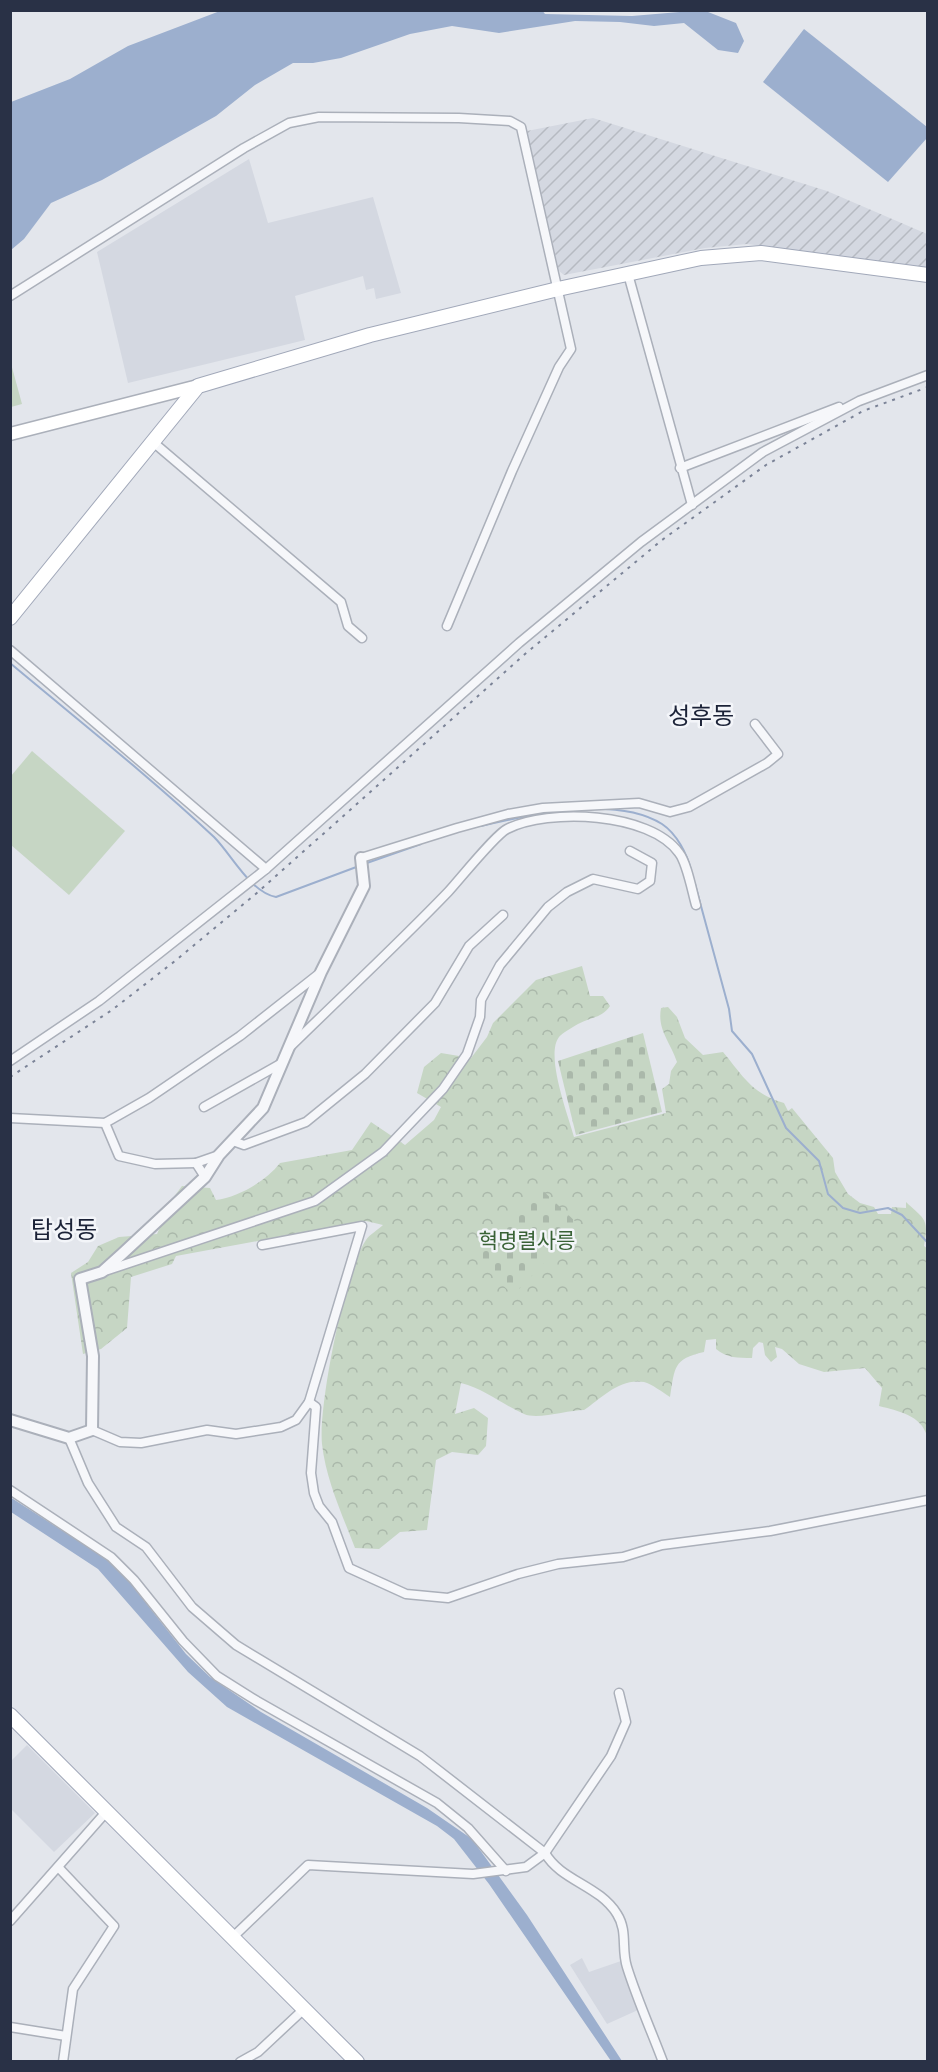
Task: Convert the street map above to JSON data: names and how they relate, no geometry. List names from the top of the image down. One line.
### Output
{"districts":["성후동","탑성동"],"parks":["혁명렬사릉"]}
